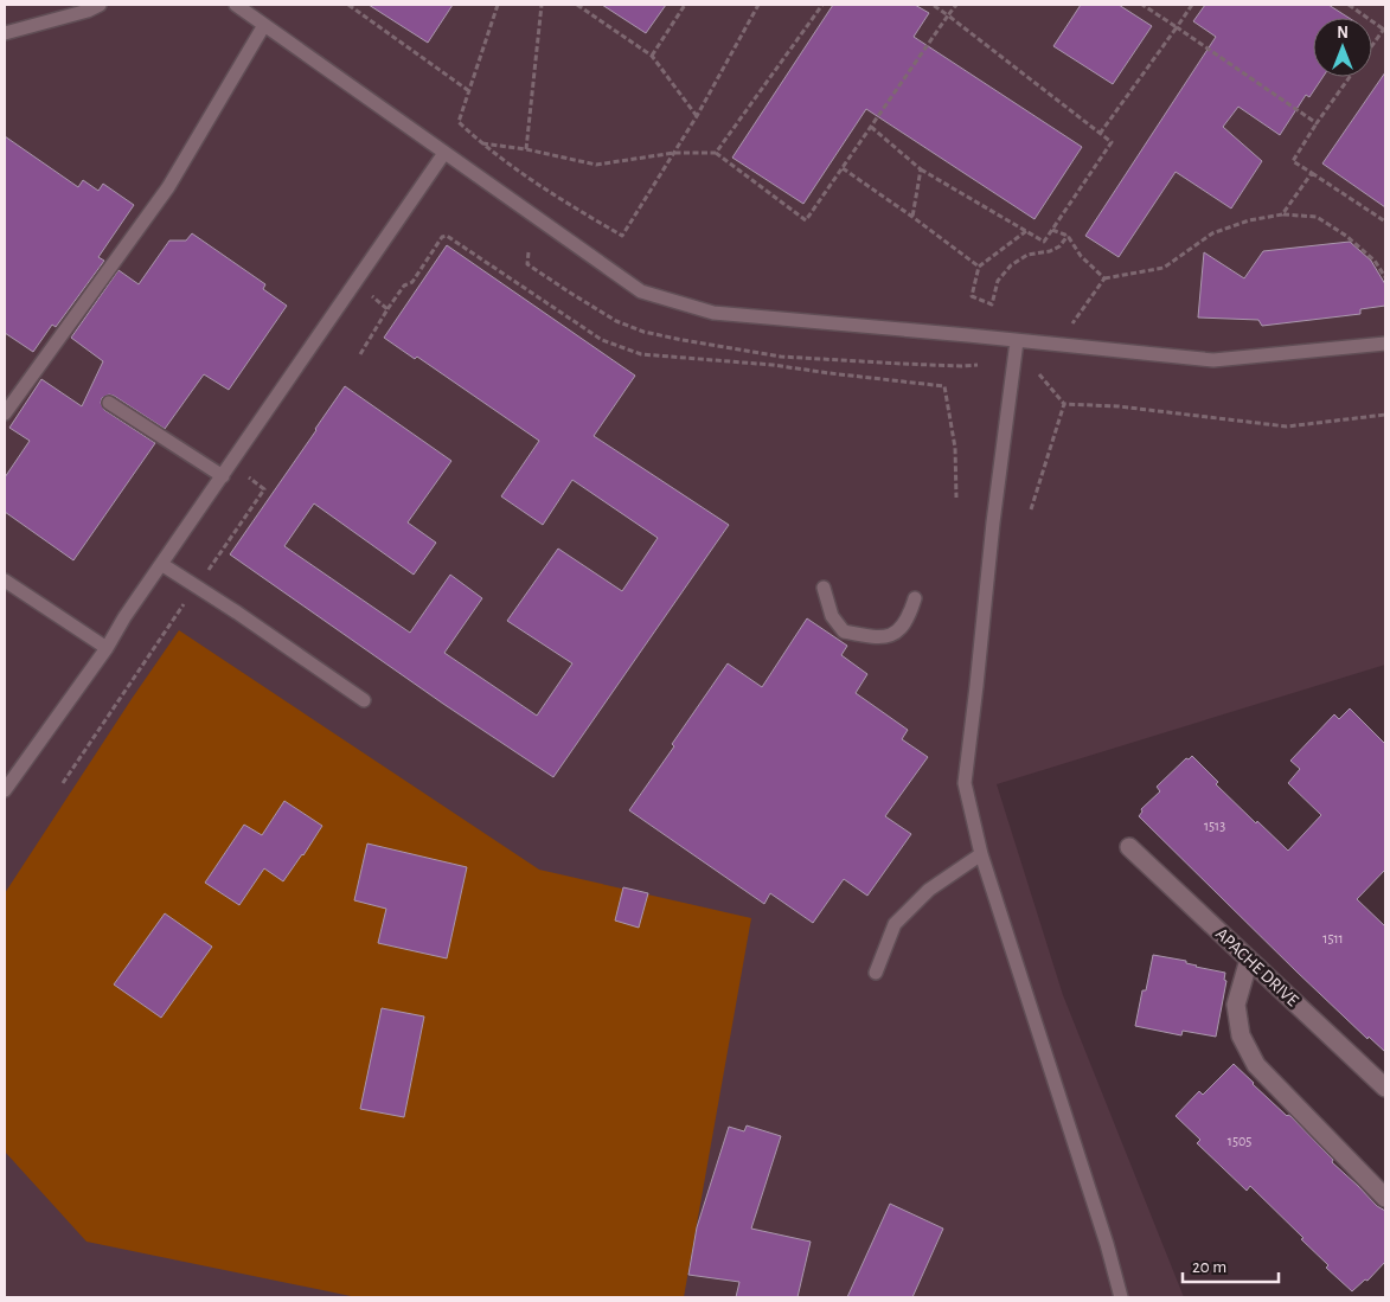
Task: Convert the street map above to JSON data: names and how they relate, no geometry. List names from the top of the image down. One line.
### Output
{"streets":{"street":["APACHE DRIVE"]},"house_numbers":["1513","1511","1505"],"scale_bar":"20 m","north":"top"}
